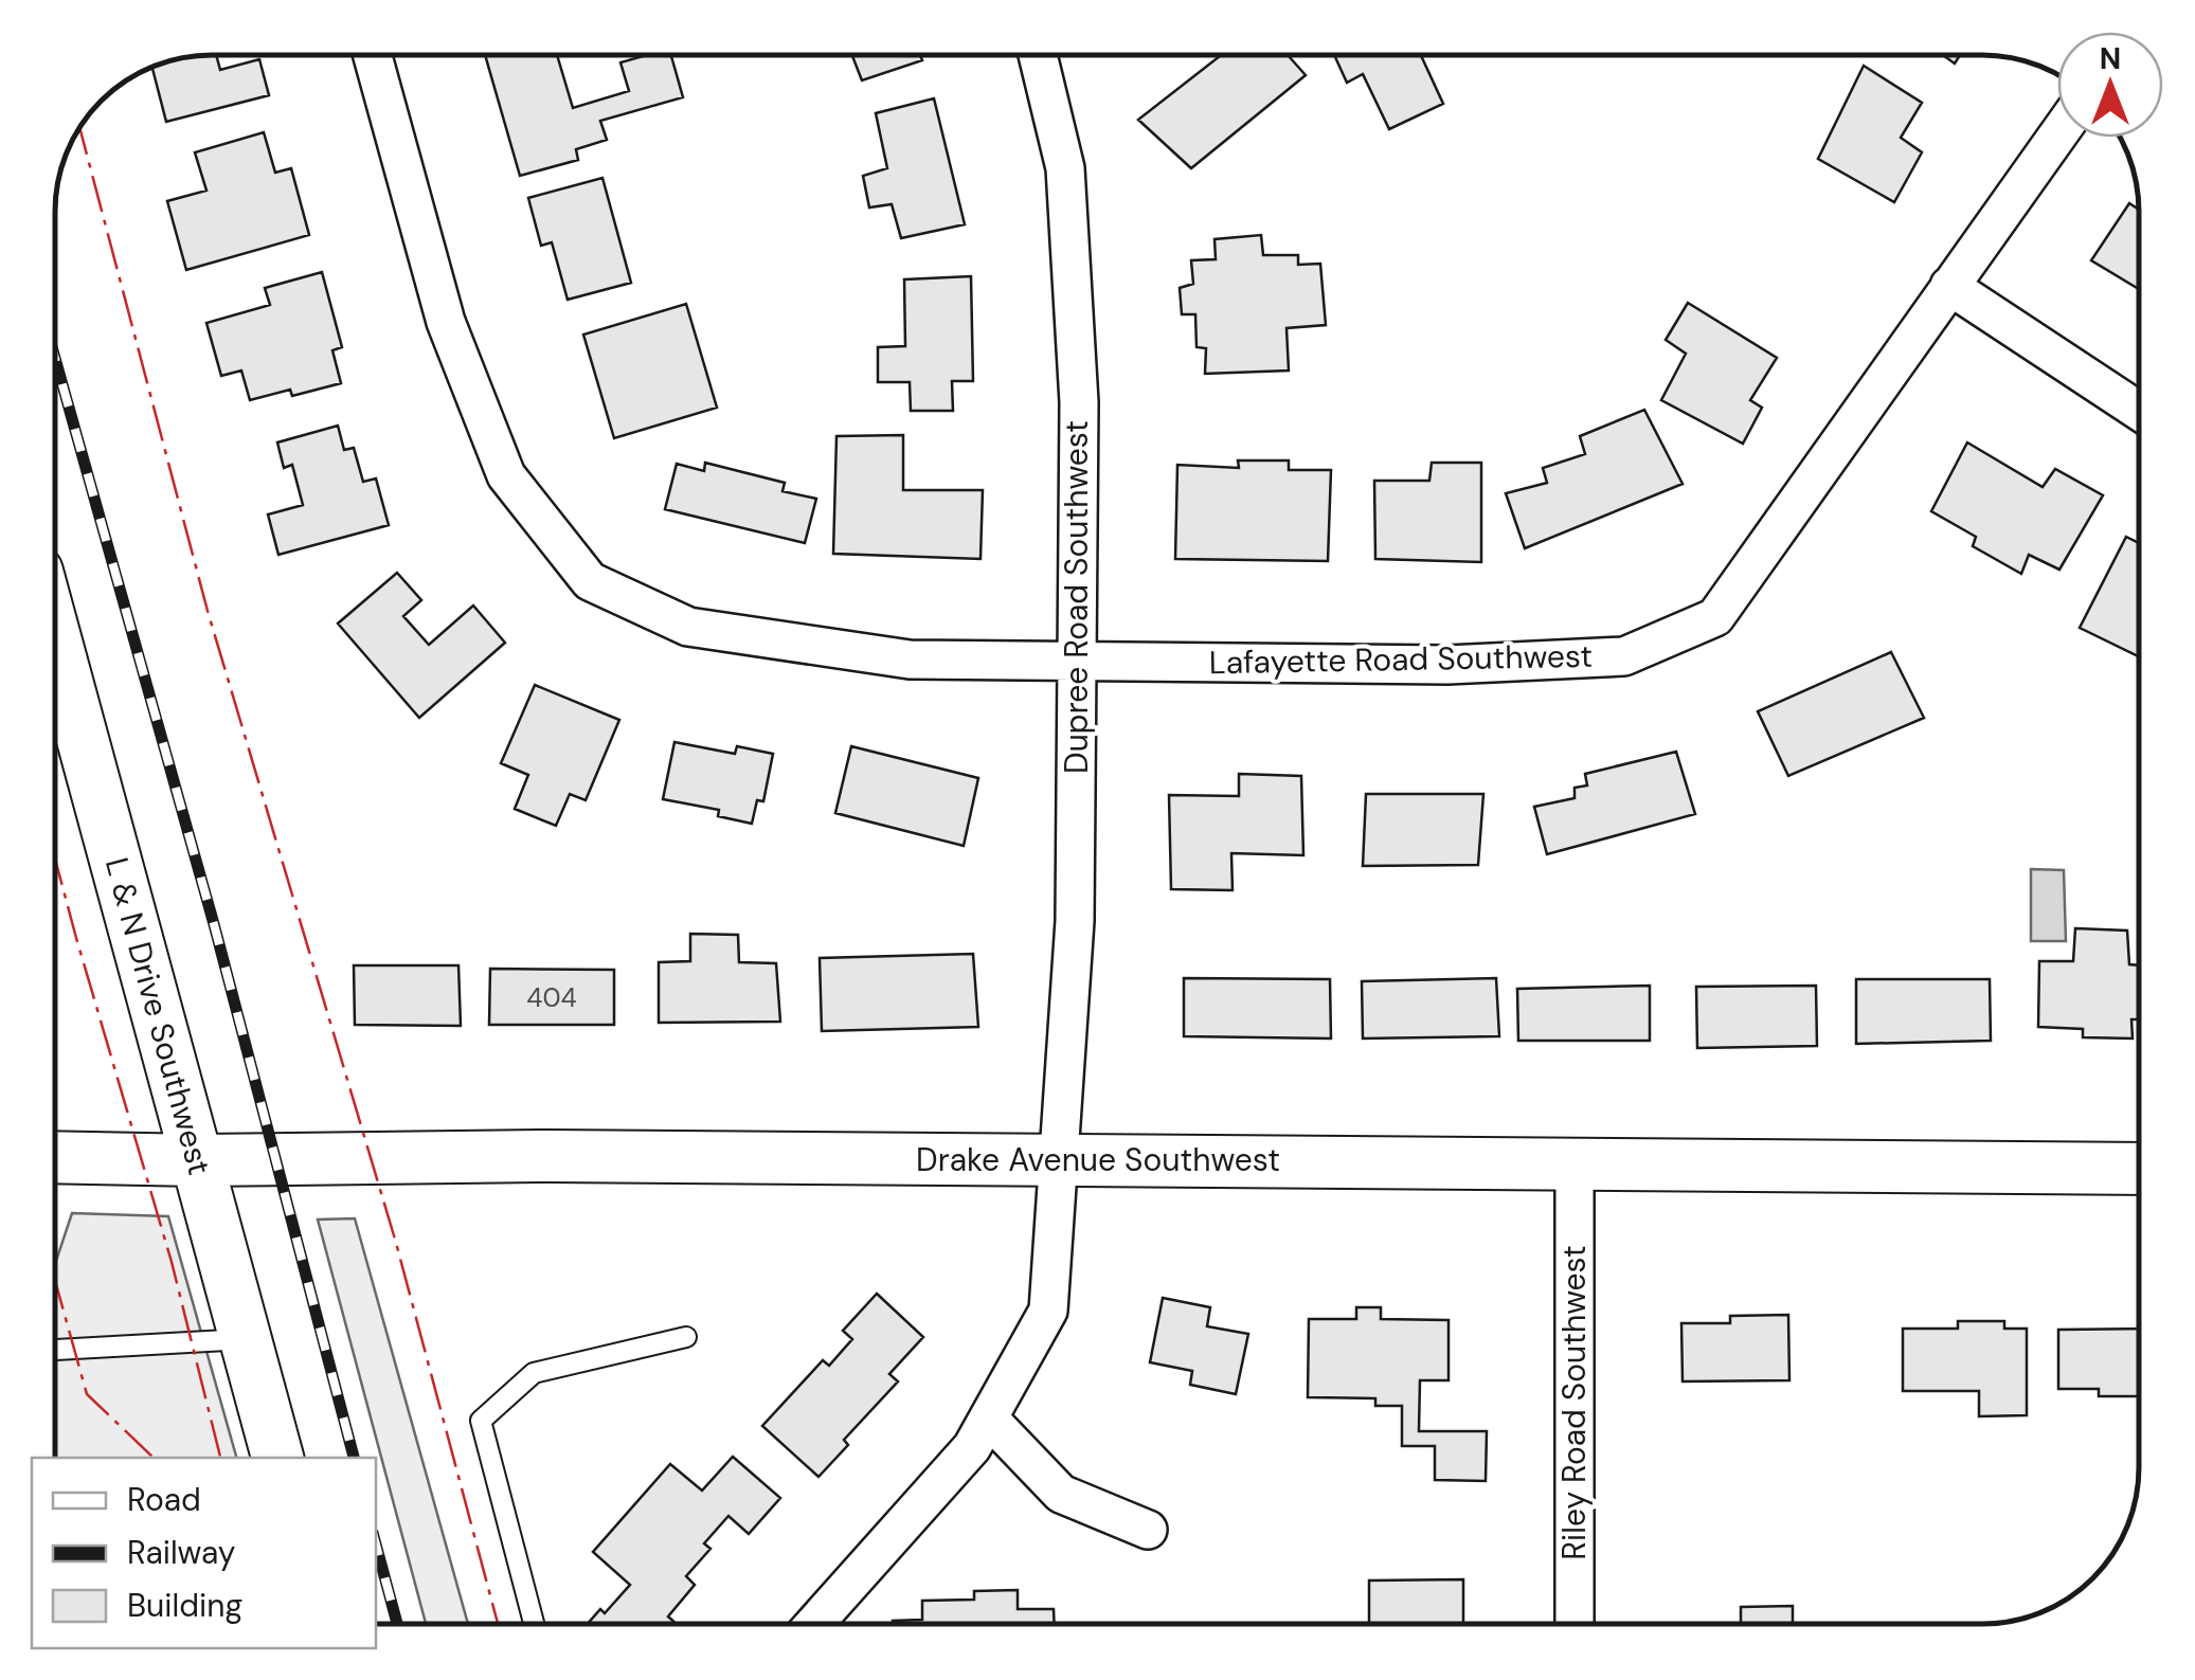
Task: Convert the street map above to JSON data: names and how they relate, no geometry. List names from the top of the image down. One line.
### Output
{"streets":{"street":["Dupree Road Southwest","Lafayette Road Southwest","L & N Drive Southwest","Drake Avenue Southwest","Riley Road Southwest"]},"crossings":[["Dupree Road Southwest","Lafayette Road Southwest"],["Dupree Road Southwest","Drake Avenue Southwest"],["L & N Drive Southwest","Drake Avenue Southwest"],["Drake Avenue Southwest","Riley Road Southwest"]],"house_numbers":["404"],"legend":["Road","Railway","Building"],"north":"top"}
